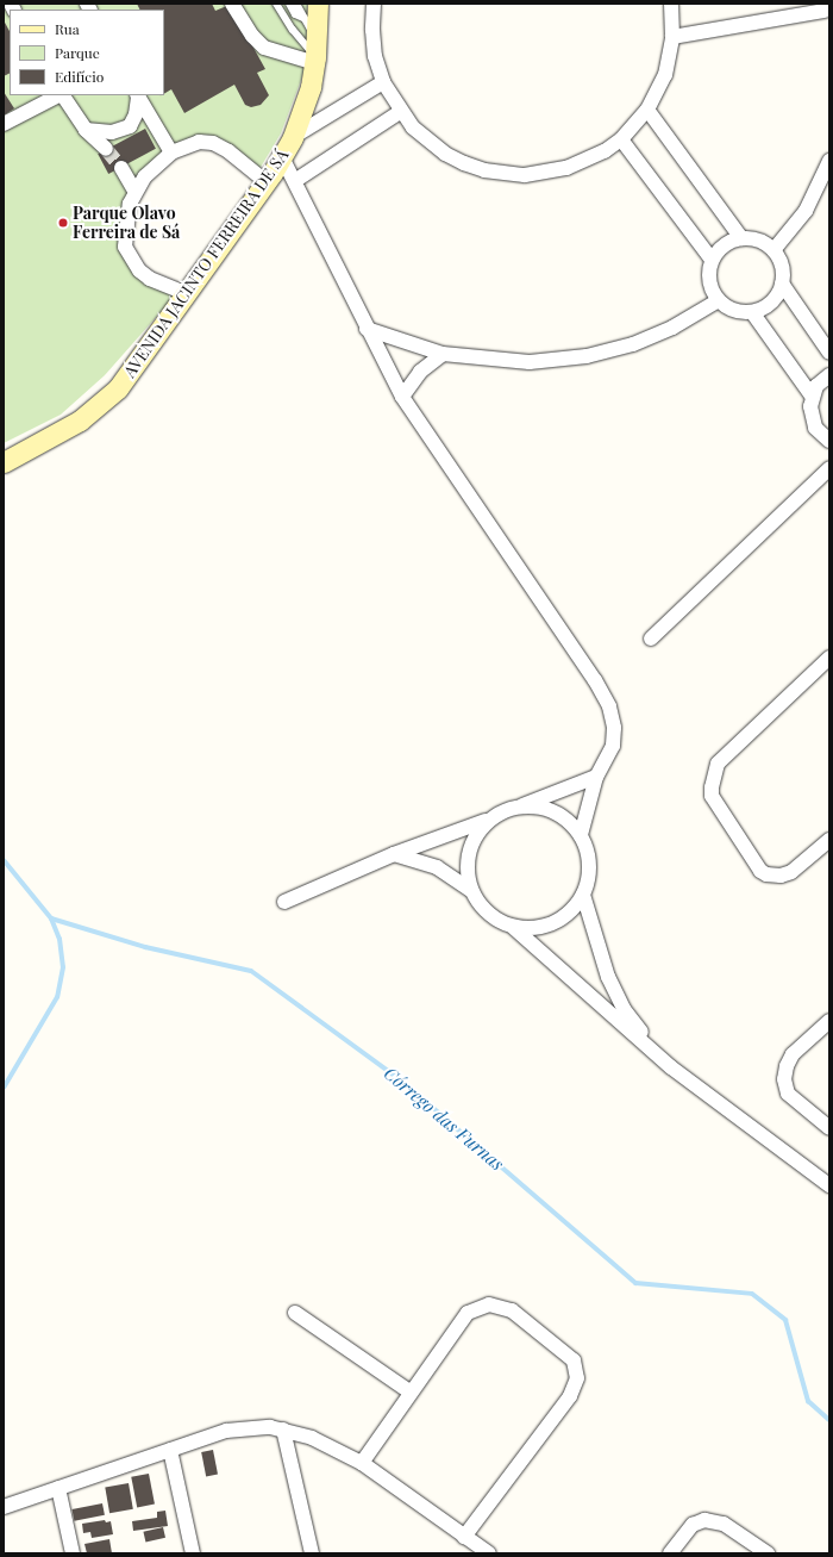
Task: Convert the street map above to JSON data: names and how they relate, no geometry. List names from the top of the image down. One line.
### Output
{"streets":{"main road":["AVENIDA JACINTO FERREIRA DE SÁ"]},"water":["Córrego das Furnas"],"places":["Parque Olavo Ferreira de Sá"],"legend":["Rua","Parque","Edifício"]}
